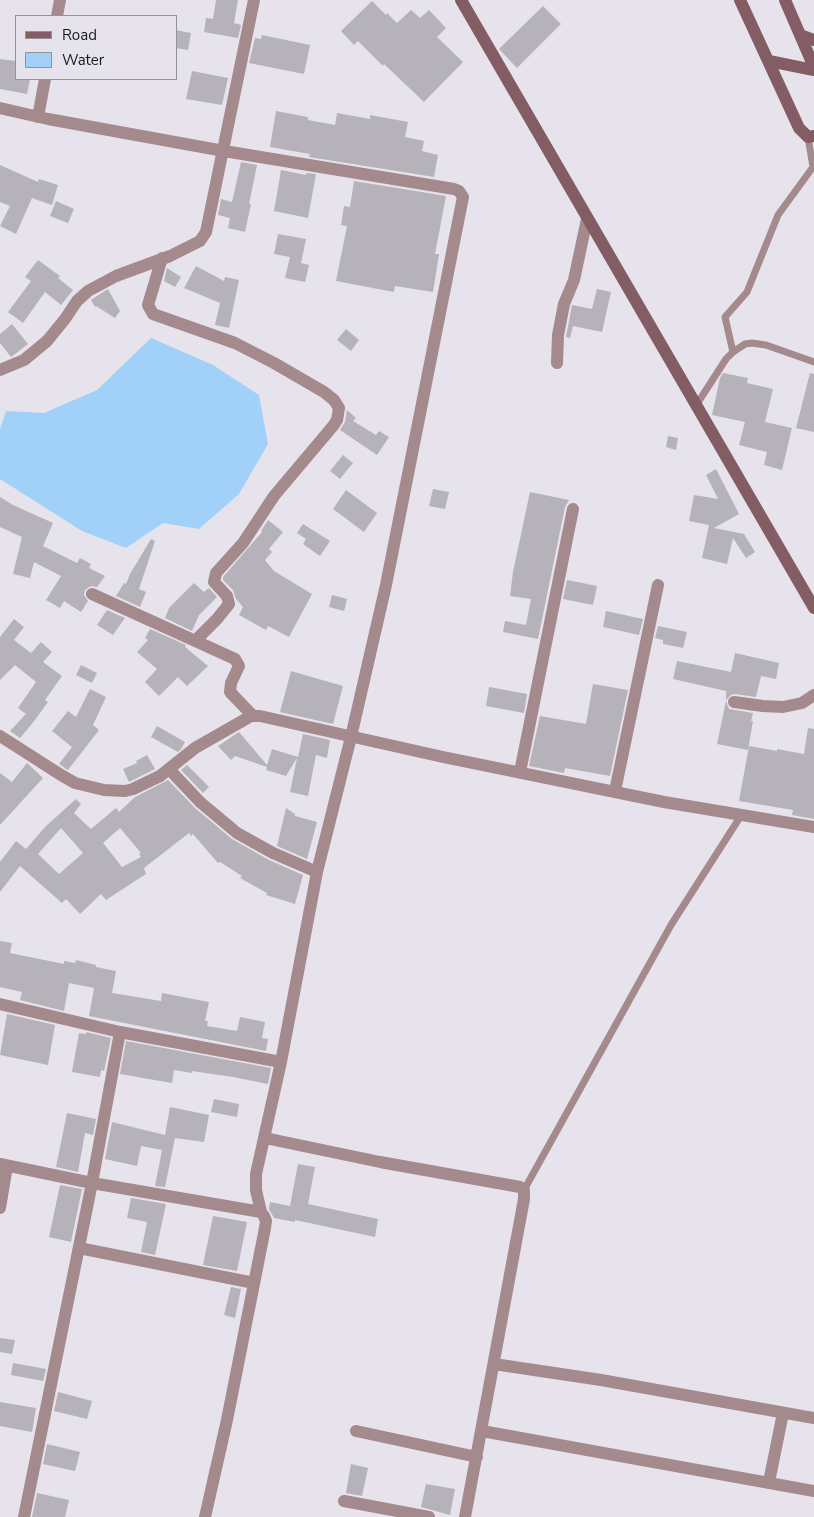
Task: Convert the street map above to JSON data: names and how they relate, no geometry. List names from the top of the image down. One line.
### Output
{"legend":["Road","Water"]}
